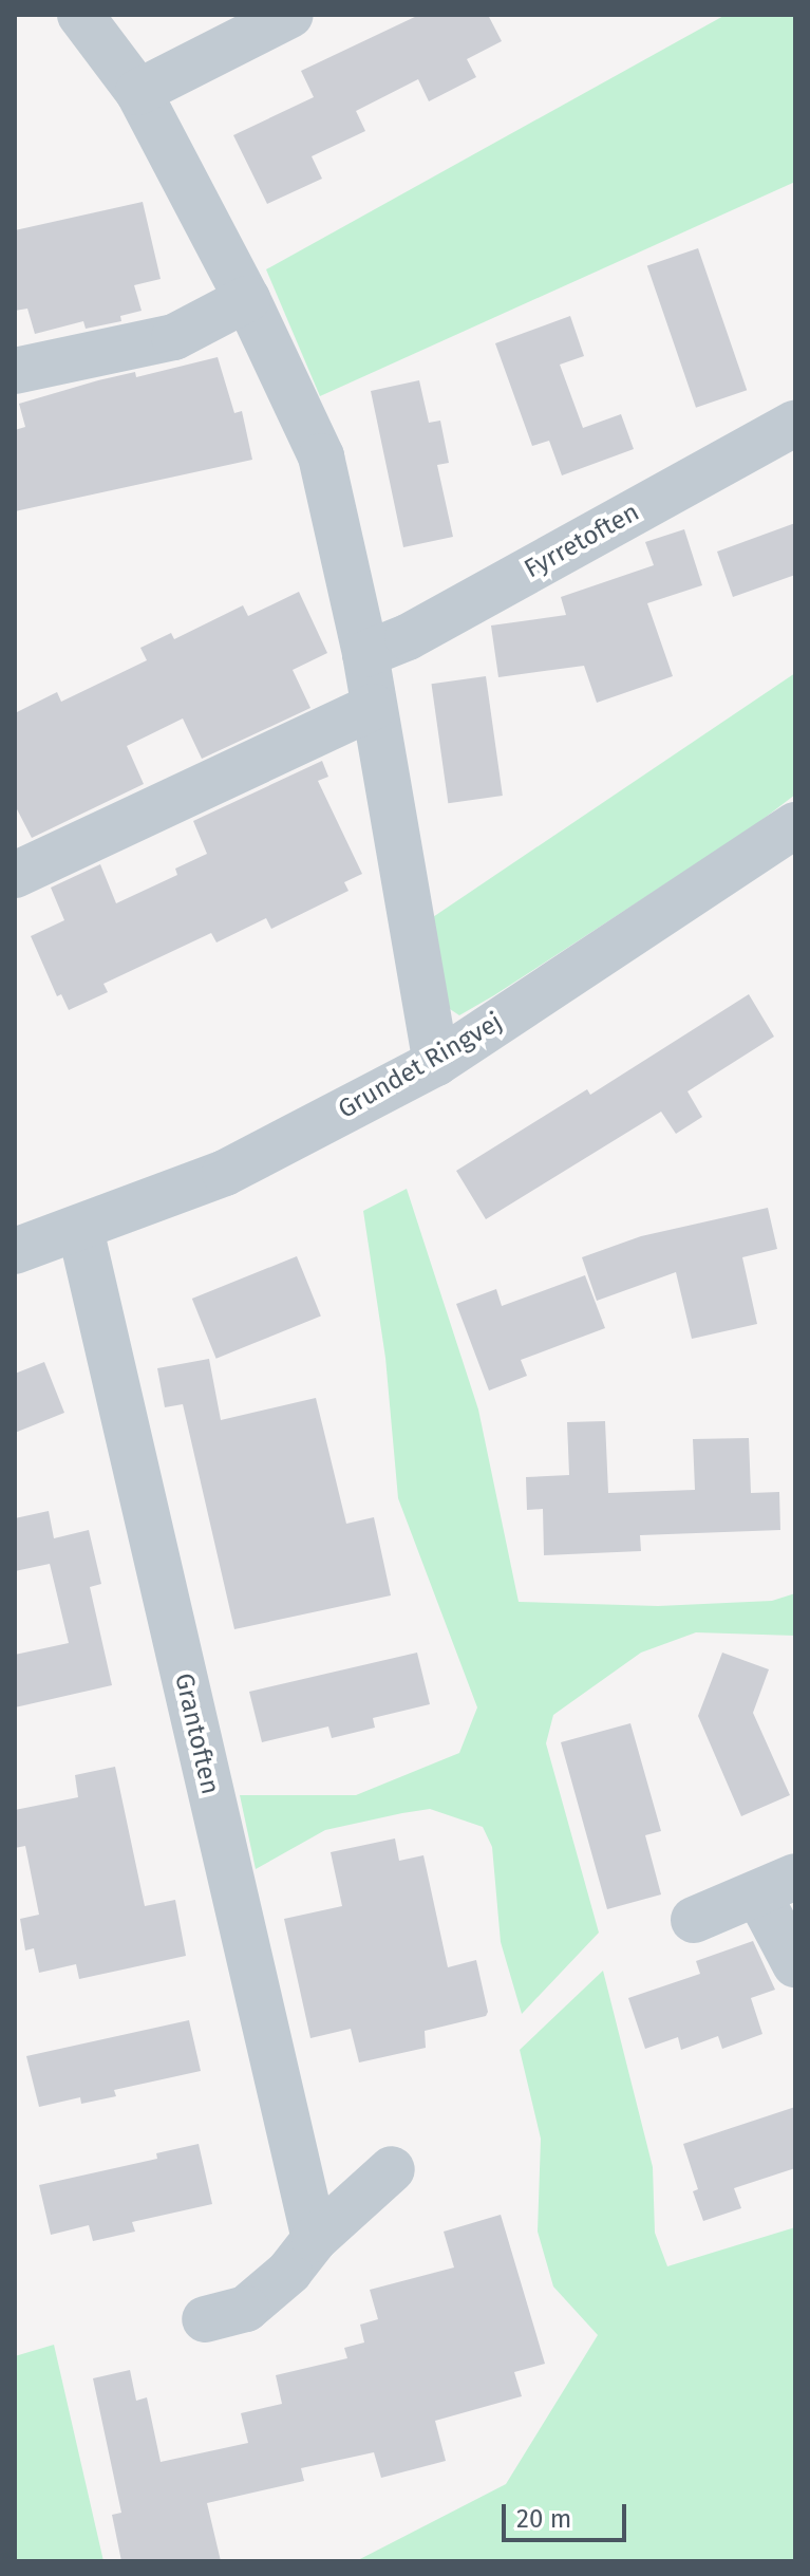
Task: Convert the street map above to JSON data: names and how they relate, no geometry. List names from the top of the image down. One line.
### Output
{"streets":{"street":["Fyrretoften","Grundet Ringvej","Grantoften"]},"crossings":[["Grundet Ringvej","Grantoften"]],"scale_bar":"20 m"}
